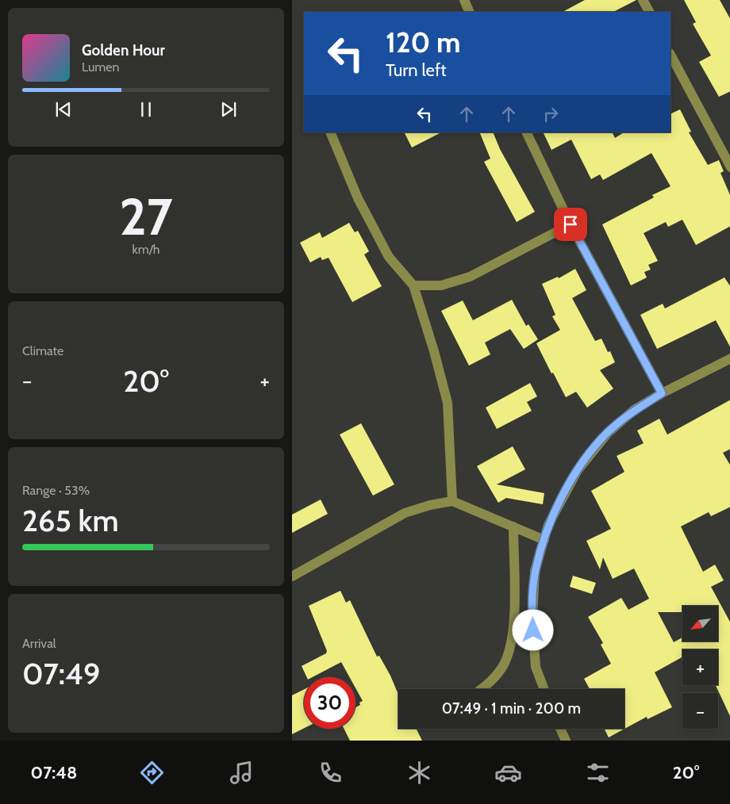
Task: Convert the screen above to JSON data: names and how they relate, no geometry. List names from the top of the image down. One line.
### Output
{"north":"bottom left","page":{"turn":["120 m","Turn left"],"song":["Golden Hour","Lumen"],"tile":[["27","km/h"],"Climate",["Range · 53%","265 km"],["Arrival","07:49"]],"heat":["−","20°","+"],"map_buttons":["+","−"],"limit":"30","trip":"07:49 · 1 min · 200 m","tabs":["07:48","20°"]}}
